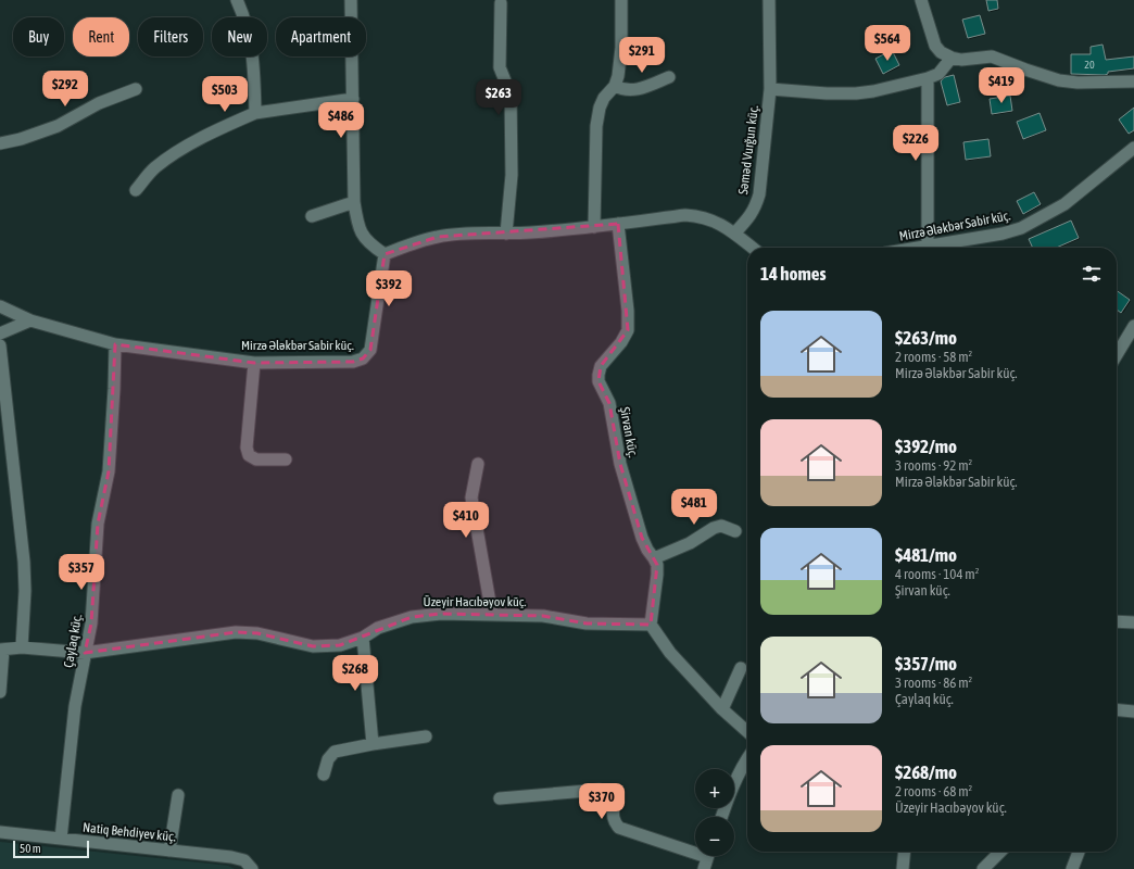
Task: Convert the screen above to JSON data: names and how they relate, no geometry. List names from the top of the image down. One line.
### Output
{"streets":{"street":["Səməd Vurğun küç.","Mirzə Ələkbər Sabir küç.","Şirvan küç.","Üzeyir Hacıbəyov küç.","Çaylaq küç.","Natiq Behdiyev küç."]},"crossings":[["Mirzə Ələkbər Sabir küç.","Çaylaq küç."],["Şirvan küç.","Üzeyir Hacıbəyov küç."],["Üzeyir Hacıbəyov küç.","Çaylaq küç."],["Çaylaq küç.","Natiq Behdiyev küç."]],"house_numbers":["20"],"scale_bar":"50 m","page":{"chip":["Buy","Rent","Filters","New","Apartment"],"price":["$564","$291","$419","$292","$503","$263","$486","$226","$392","$481","$410","$357","$268","$370"],"heading":"14 homes","list":[{"name":"$263/mo","note":"2 rooms · 58 m² · Mirzə Ələkbər Sabir küç."},{"name":"$392/mo","note":"3 rooms · 92 m² · Mirzə Ələkbər Sabir küç."},{"name":"$481/mo","note":"4 rooms · 104 m² · Şirvan küç."},{"name":"$357/mo","note":"3 rooms · 86 m² · Çaylaq küç."},{"name":"$268/mo","note":"2 rooms · 68 m² · Üzeyir Hacıbəyov küç."}],"map_buttons":["+","−"],"scale":"50 m"}}
